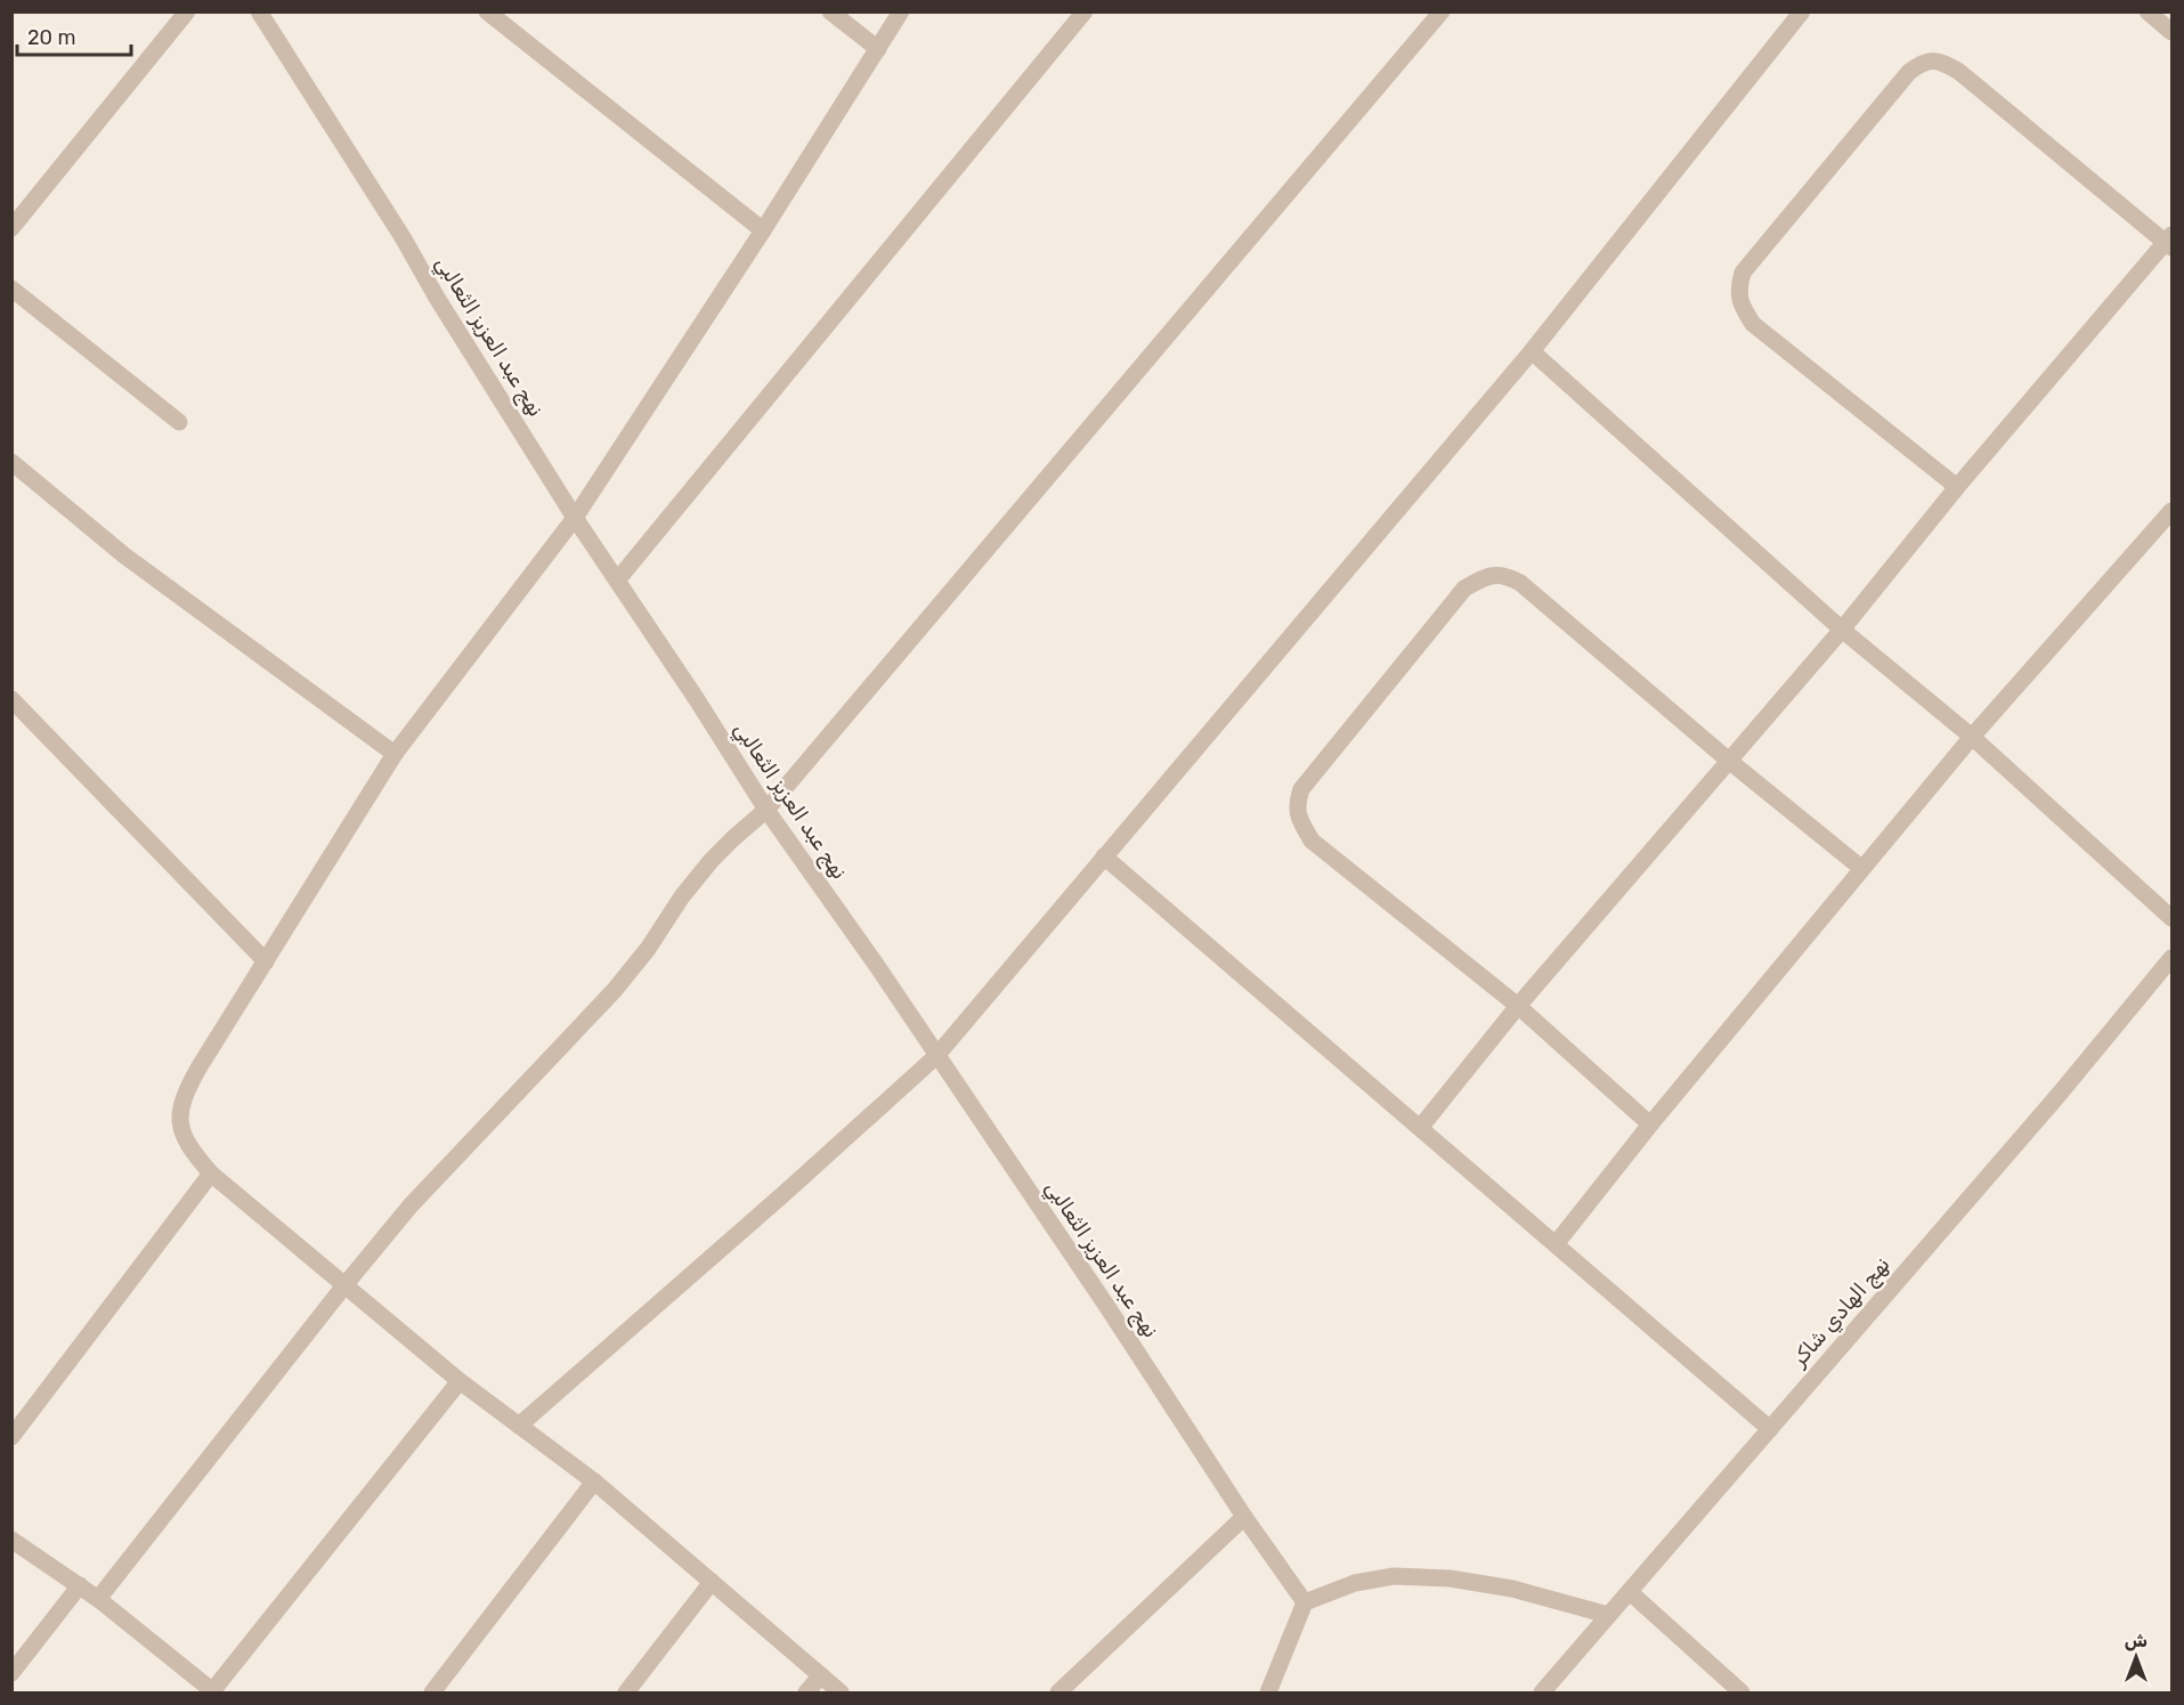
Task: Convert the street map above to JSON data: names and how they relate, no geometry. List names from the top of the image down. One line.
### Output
{"streets":{"street":["نهج عبد العزيز الثعالبي","نهج الهادي شاكر"]},"scale_bar":"20 m","north":"top"}
